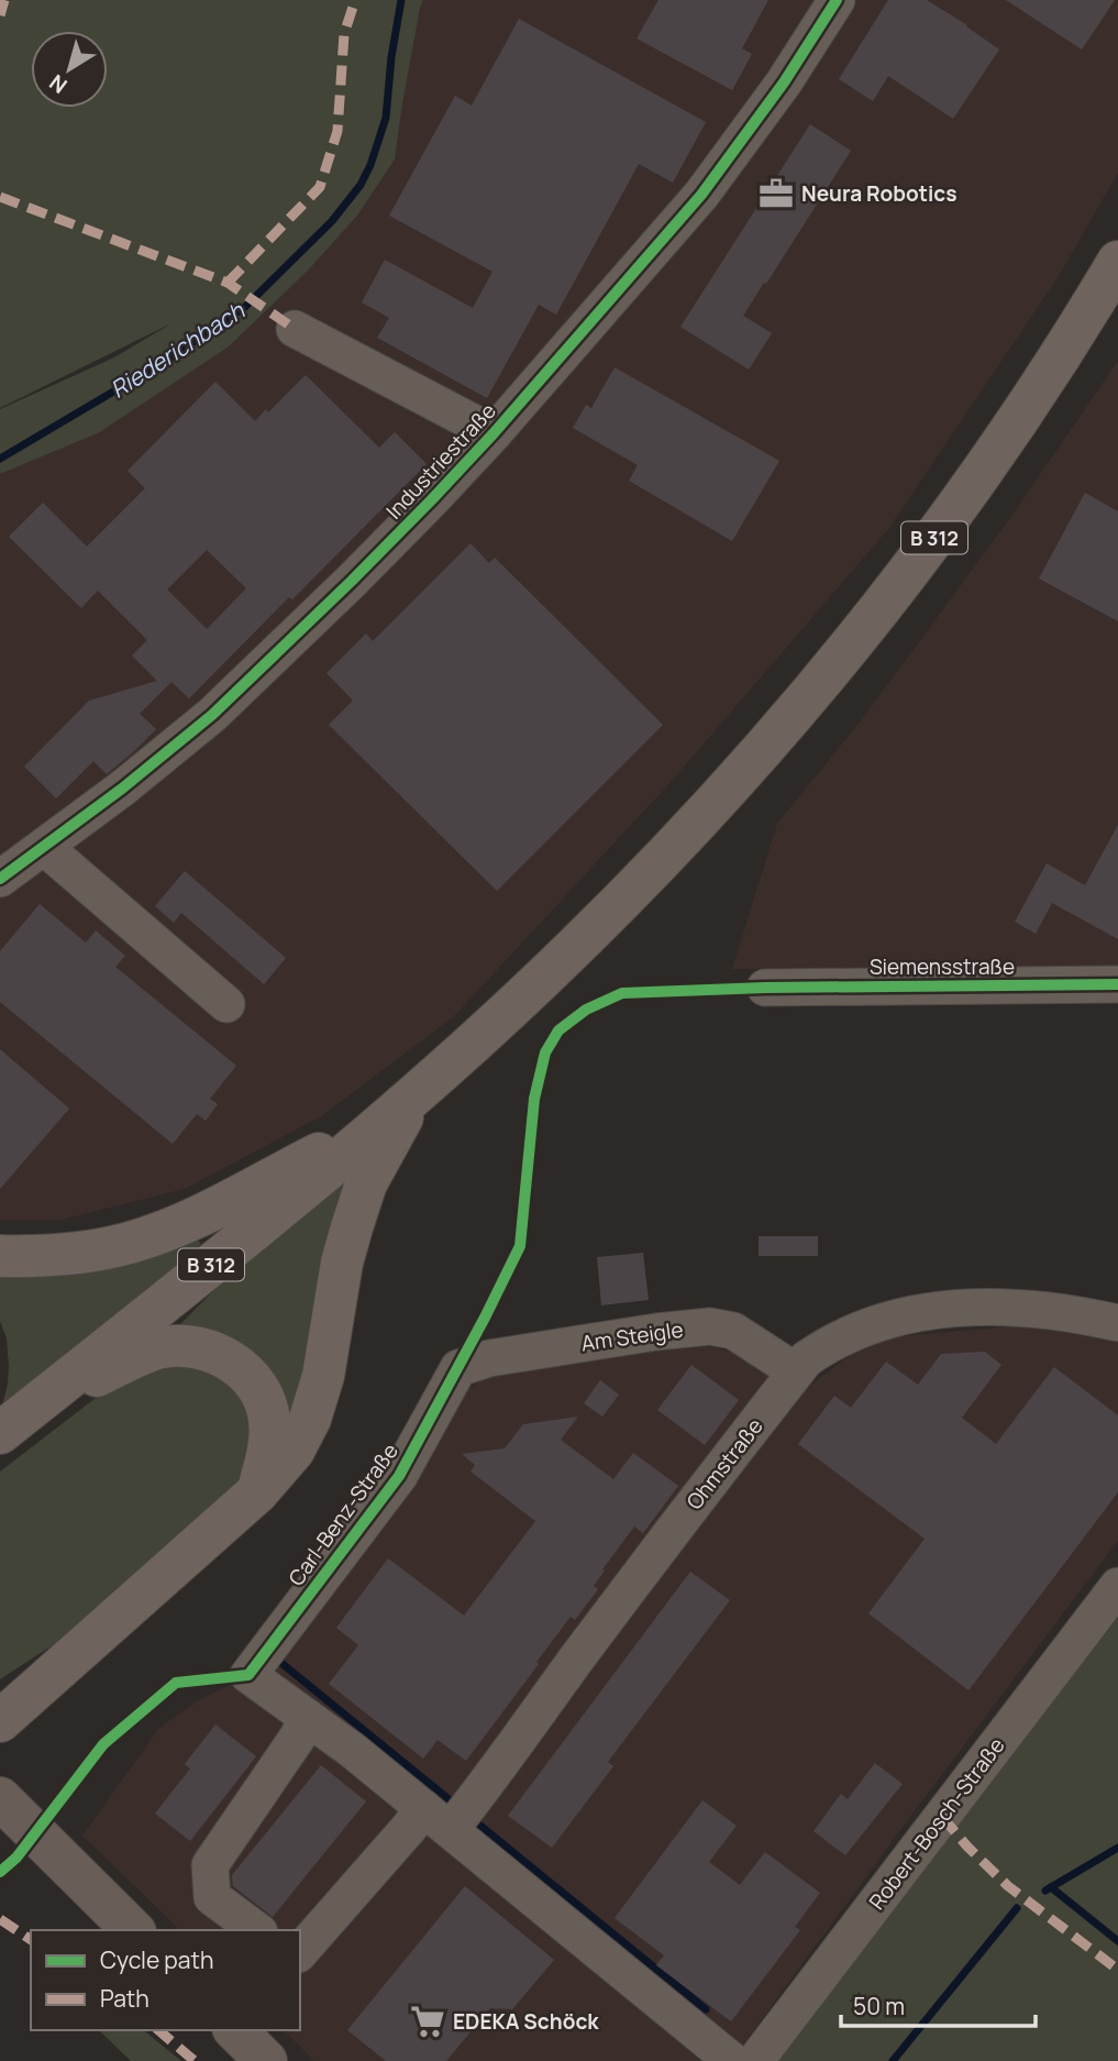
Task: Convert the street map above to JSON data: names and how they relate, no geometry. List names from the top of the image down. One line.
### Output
{"streets":{"highway":["B 312"],"street":["Industriestraße","Siemensstraße","Am Steigle","Ohmstraße","Carl-Benz-Straße","Robert-Bosch-Straße"]},"crossings":[["Am Steigle","Ohmstraße"],["Am Steigle","Carl-Benz-Straße"],["Ohmstraße","Carl-Benz-Straße"]],"water":["Riederichbach"],"places":{"office":["Neura Robotics"],"supermarket":["EDEKA Schöck"]},"legend":["Cycle path","Path"],"scale_bar":"50 m","north":"bottom left"}
